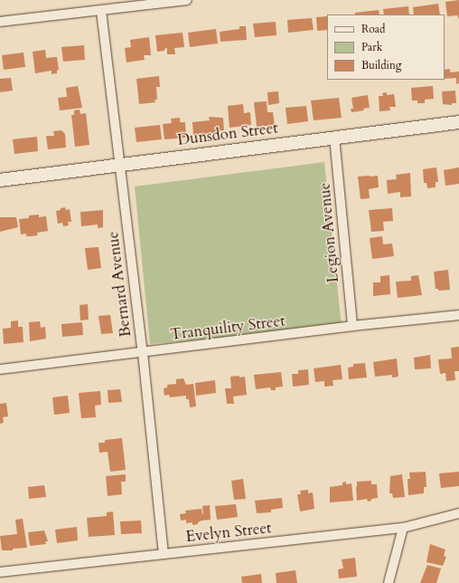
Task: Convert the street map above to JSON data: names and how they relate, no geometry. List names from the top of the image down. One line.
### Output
{"streets":{"main road":["Dunsdon Street"],"street":["Legion Avenue","Bernard Avenue","Tranquility Street","Evelyn Street"]},"crossings":[["Dunsdon Street","Legion Avenue"],["Dunsdon Street","Bernard Avenue"],["Legion Avenue","Tranquility Street"],["Bernard Avenue","Tranquility Street"],["Bernard Avenue","Evelyn Street"]],"legend":["Road","Park","Building"]}
